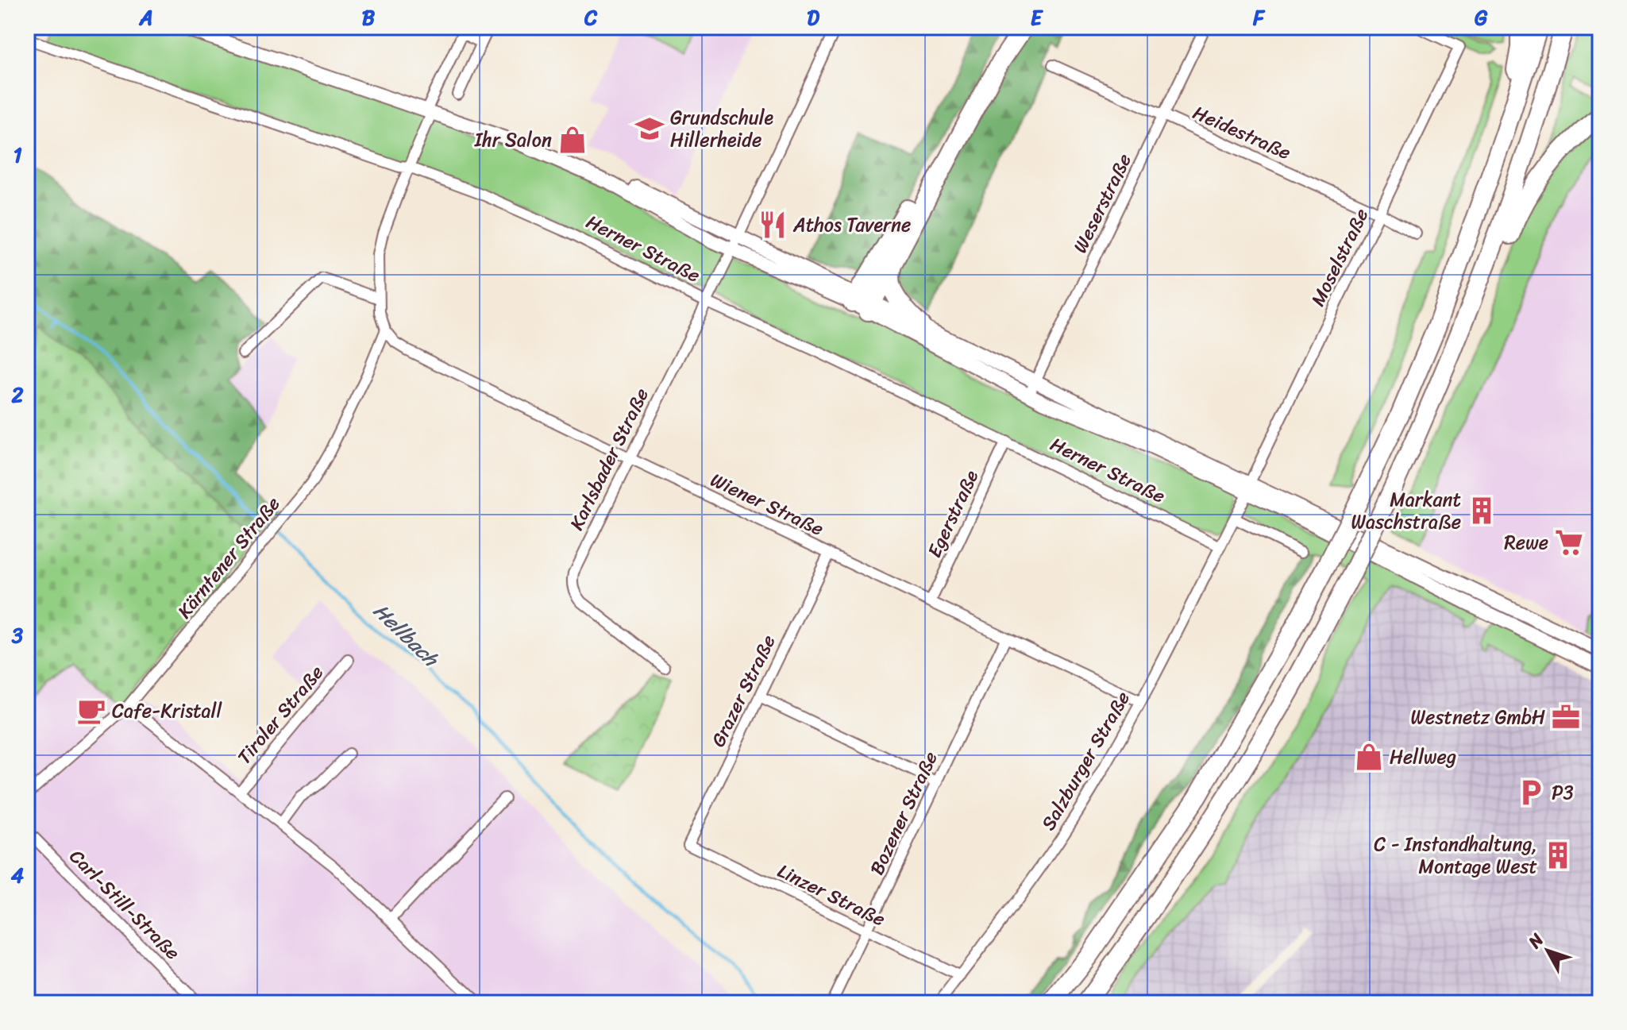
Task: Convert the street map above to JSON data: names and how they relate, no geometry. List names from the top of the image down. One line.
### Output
{"streets":{"main road":["Herner Straße"],"street":["Heidestraße","Weserstraße","Moselstraße","Karlsbader Straße","Wiener Straße","Egerstraße","Kärntener Straße","Grazer Straße","Tiroler Straße","Salzburger Straße","Bozener Straße","Linzer Straße","Carl-Still-Straße"]},"crossings":[["Heidestraße","Weserstraße"],["Heidestraße","Moselstraße"],["Weserstraße","Herner Straße"],["Herner Straße","Moselstraße"],["Herner Straße","Karlsbader Straße"],["Herner Straße","Egerstraße"],["Herner Straße","Salzburger Straße"],["Moselstraße","Salzburger Straße"],["Karlsbader Straße","Wiener Straße"],["Wiener Straße","Egerstraße"],["Wiener Straße","Kärntener Straße"],["Wiener Straße","Grazer Straße"],["Wiener Straße","Salzburger Straße"],["Wiener Straße","Bozener Straße"],["Kärntener Straße","Tiroler Straße"],["Grazer Straße","Linzer Straße"],["Salzburger Straße","Linzer Straße"],["Bozener Straße","Linzer Straße"]],"water":["Hellbach"],"places":{"school or university":["Grundschule Hillerheide"],"shop":["Ihr Salon","Hellweg"],"restaurant":["Athos Taverne"],"building":["Markant Waschstraße","C - Instandhaltung, Montage West"],"supermarket":["Rewe"],"cafe":["Cafe-Kristall"],"office":["Westnetz GmbH"],"parking":["P3"]},"north":"top left","grid":{"columns":["A","B","C","D","E","F","G"],"rows":["1","2","3","4"]}}
